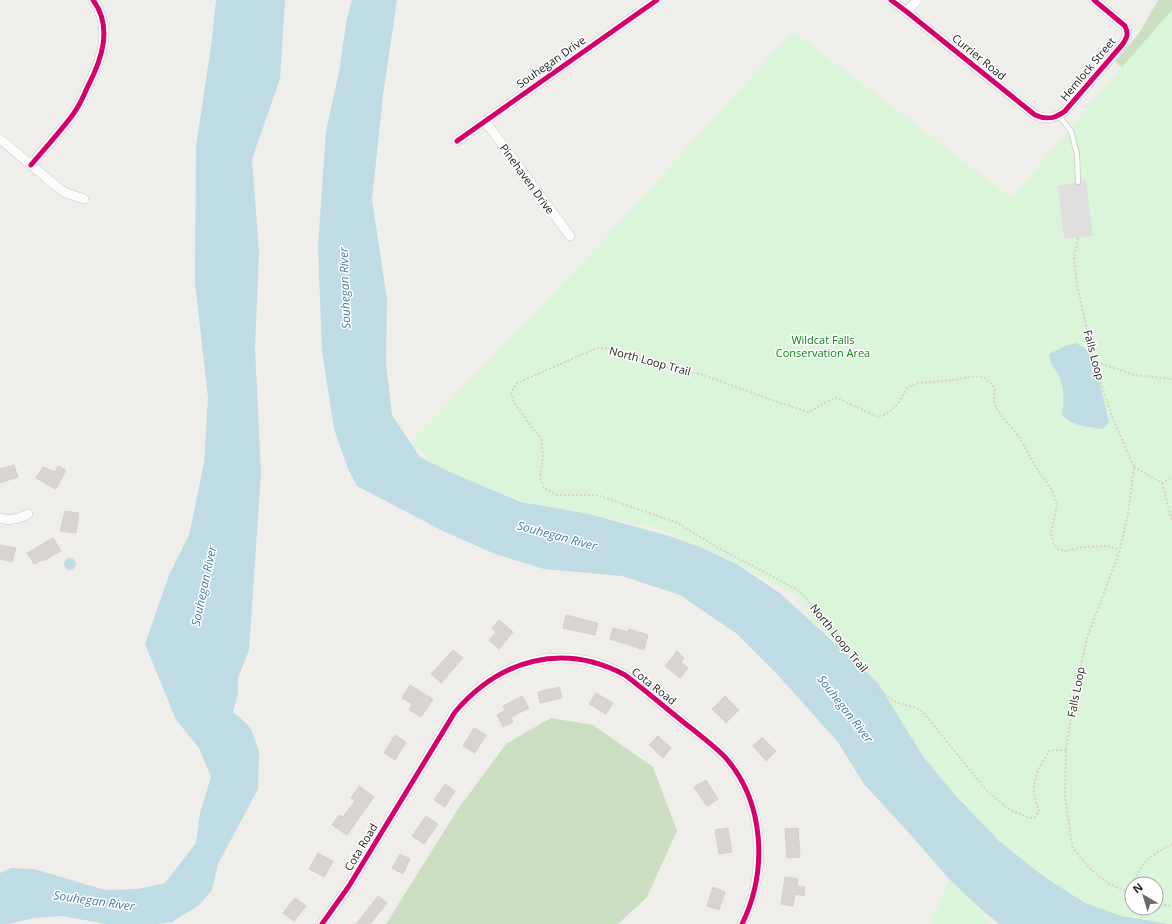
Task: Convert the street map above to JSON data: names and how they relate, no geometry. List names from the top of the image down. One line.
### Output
{"streets":{"street":["Currier Road","Souhegan Drive","Hemlock Street","Pinehaven Drive","Cota Road"],"path":["Falls Loop","North Loop Trail"]},"crossings":[["Currier Road","Hemlock Street"],["Souhegan Drive","Pinehaven Drive"],["Falls Loop","North Loop Trail"]],"water":["Souhegan River"],"parks":["Wildcat Falls Conservation Area"],"north":"top left"}
